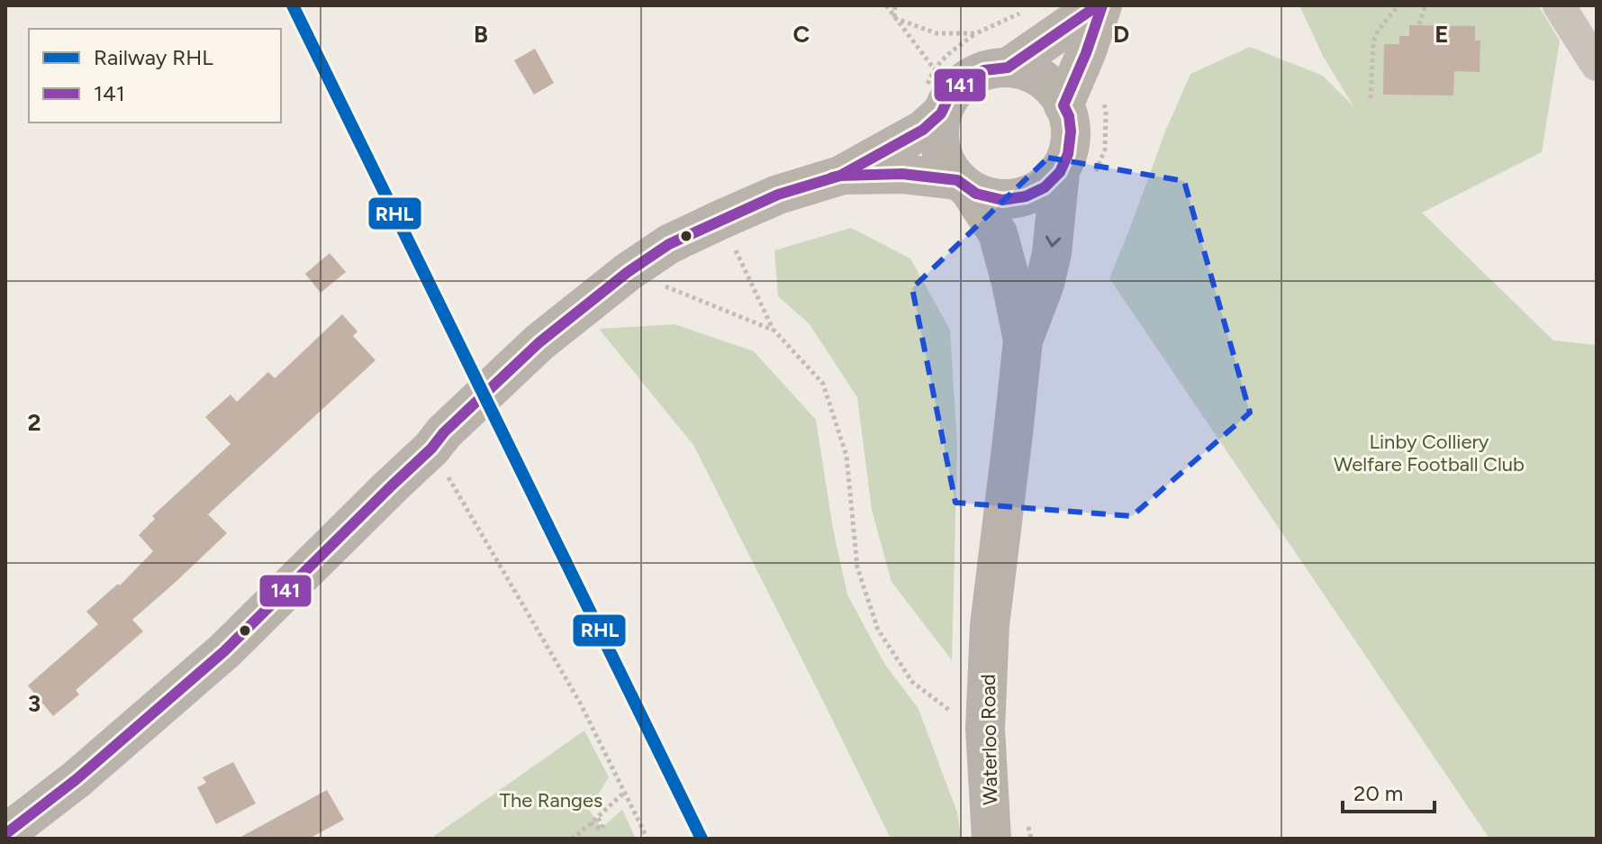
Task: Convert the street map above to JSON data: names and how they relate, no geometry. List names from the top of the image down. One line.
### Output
{"streets":{"main road":["Waterloo Road"]},"parks":["Linby Colliery Welfare Football Club","The Ranges"],"lines":["rail line RHL","transit line 141"],"legend":["Railway RHL","141"],"scale_bar":"20 m","grid":{"columns":["B","C","D","E"],"rows":["2","3"]}}
